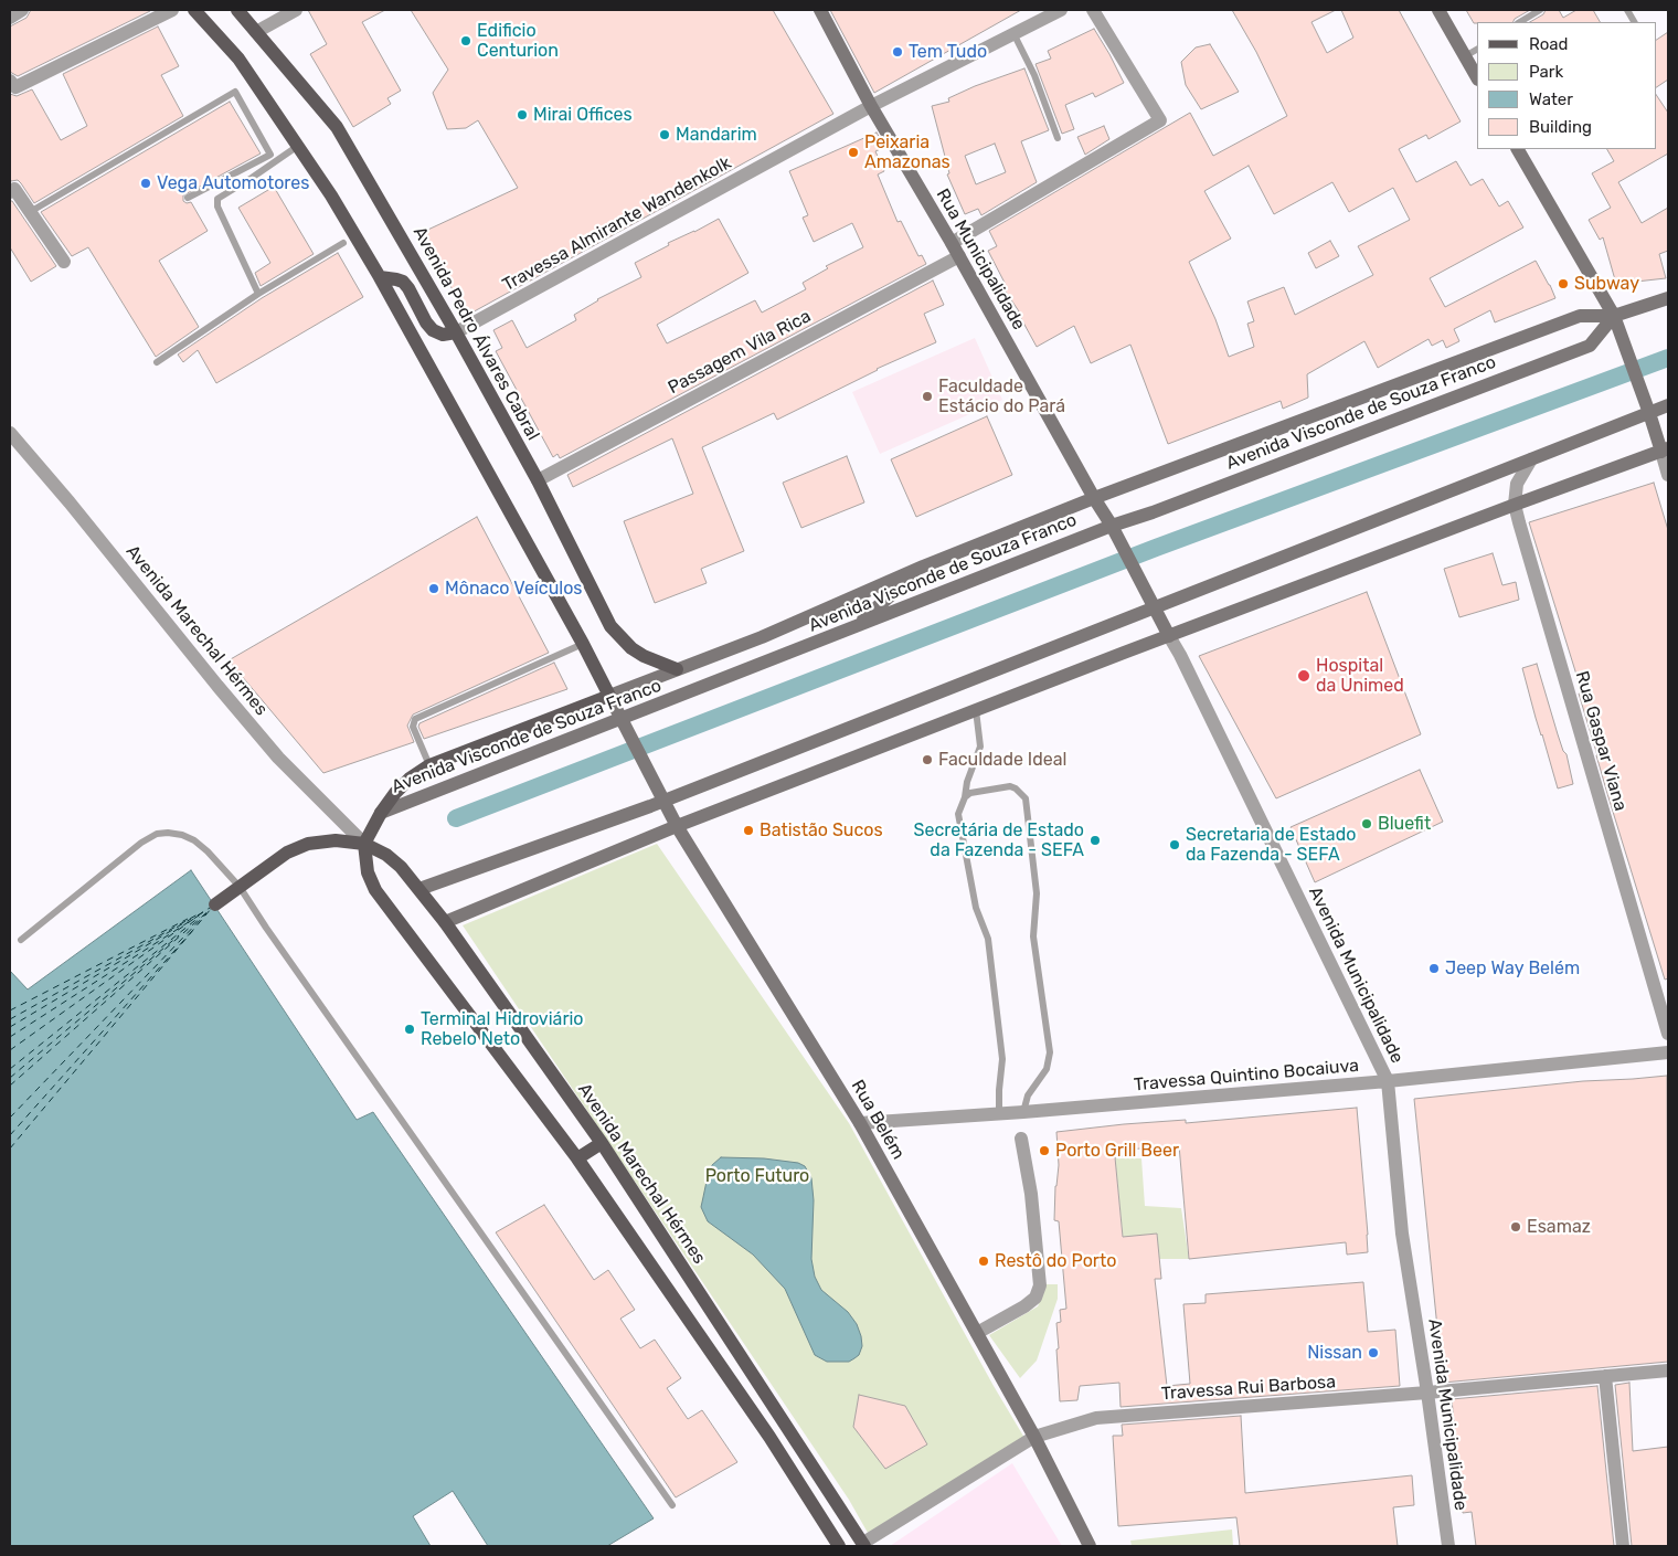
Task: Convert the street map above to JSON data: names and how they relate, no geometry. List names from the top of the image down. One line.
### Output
{"streets":{"main road":["Rua Municipalidade","Avenida Pedro Álvares Cabral","Avenida Visconde de Souza Franco","Avenida Marechal Hérmes","Avenida Municipalidade","Rua Belém"],"street":["Travessa Almirante Wandenkolk","Passagem Vila Rica","Rua Gaspar Viana","Travessa Quintino Bocaiuva","Travessa Rui Barbosa"]},"crossings":[["Travessa Almirante Wandenkolk","Rua Municipalidade"],["Travessa Almirante Wandenkolk","Avenida Pedro Álvares Cabral"],["Rua Municipalidade","Passagem Vila Rica"],["Rua Municipalidade","Avenida Visconde de Souza Franco"],["Rua Municipalidade","Avenida Municipalidade"],["Avenida Pedro Álvares Cabral","Passagem Vila Rica"],["Avenida Pedro Álvares Cabral","Avenida Visconde de Souza Franco"],["Avenida Visconde de Souza Franco","Avenida Municipalidade"],["Avenida Visconde de Souza Franco","Rua Belém"],["Avenida Marechal Hérmes","Travessa Rui Barbosa"],["Avenida Municipalidade","Travessa Quintino Bocaiuva"],["Avenida Municipalidade","Travessa Rui Barbosa"],["Travessa Quintino Bocaiuva","Rua Belém"],["Rua Belém","Travessa Rui Barbosa"]],"parks":["Porto Futuro"],"places":["Edificio Centurion","Tem Tudo","Mirai Offices","Mandarim","Peixaria Amazonas","Vega Automotores","Subway","Faculdade Estácio do Pará","Mônaco Veículos","Hospital da Unimed","Faculdade Ideal","Bluefit","Batistão Sucos","Secretária de Estado da Fazenda - SEFA","Secretaria de Estado da Fazenda - SEFA","Jeep Way Belém","Terminal Hidroviário Rebelo Neto","Porto Grill Beer","Esamaz","Restô do Porto","Nissan"],"legend":["Road","Park","Water","Building"]}
